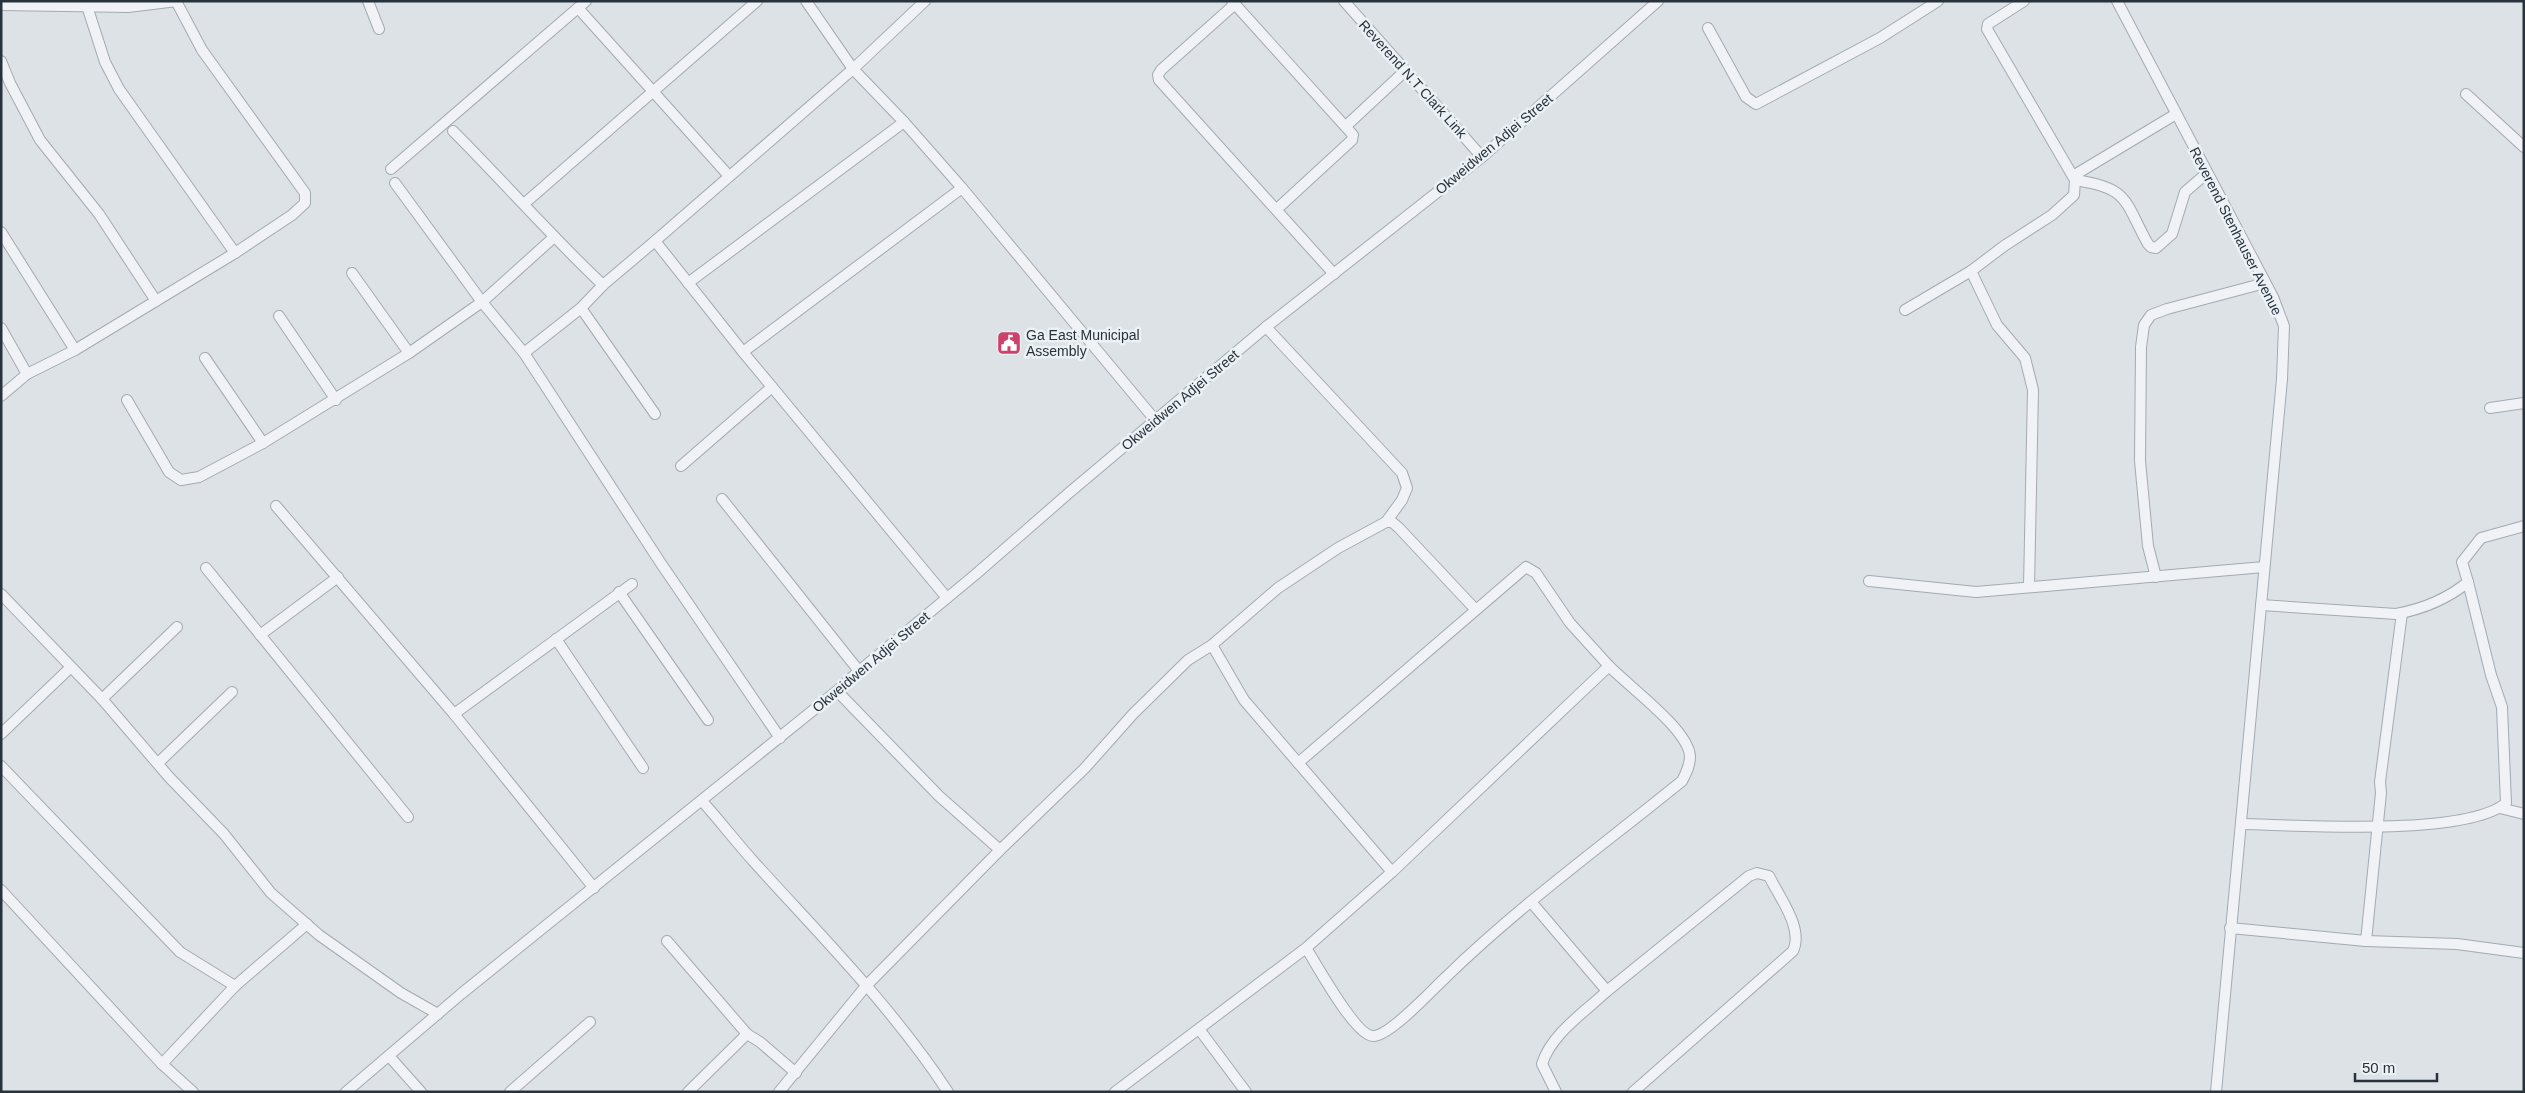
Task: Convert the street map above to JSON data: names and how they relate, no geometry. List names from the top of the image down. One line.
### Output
{"streets":{"street":["Reverend N.T Clark Link","Okweidwen Adjei Street","Reverend Stenhauser Avenue"]},"crossings":[["Reverend N.T Clark Link","Okweidwen Adjei Street"]],"places":{"public building":["Ga East Municipal Assembly"]},"scale_bar":"50 m"}
